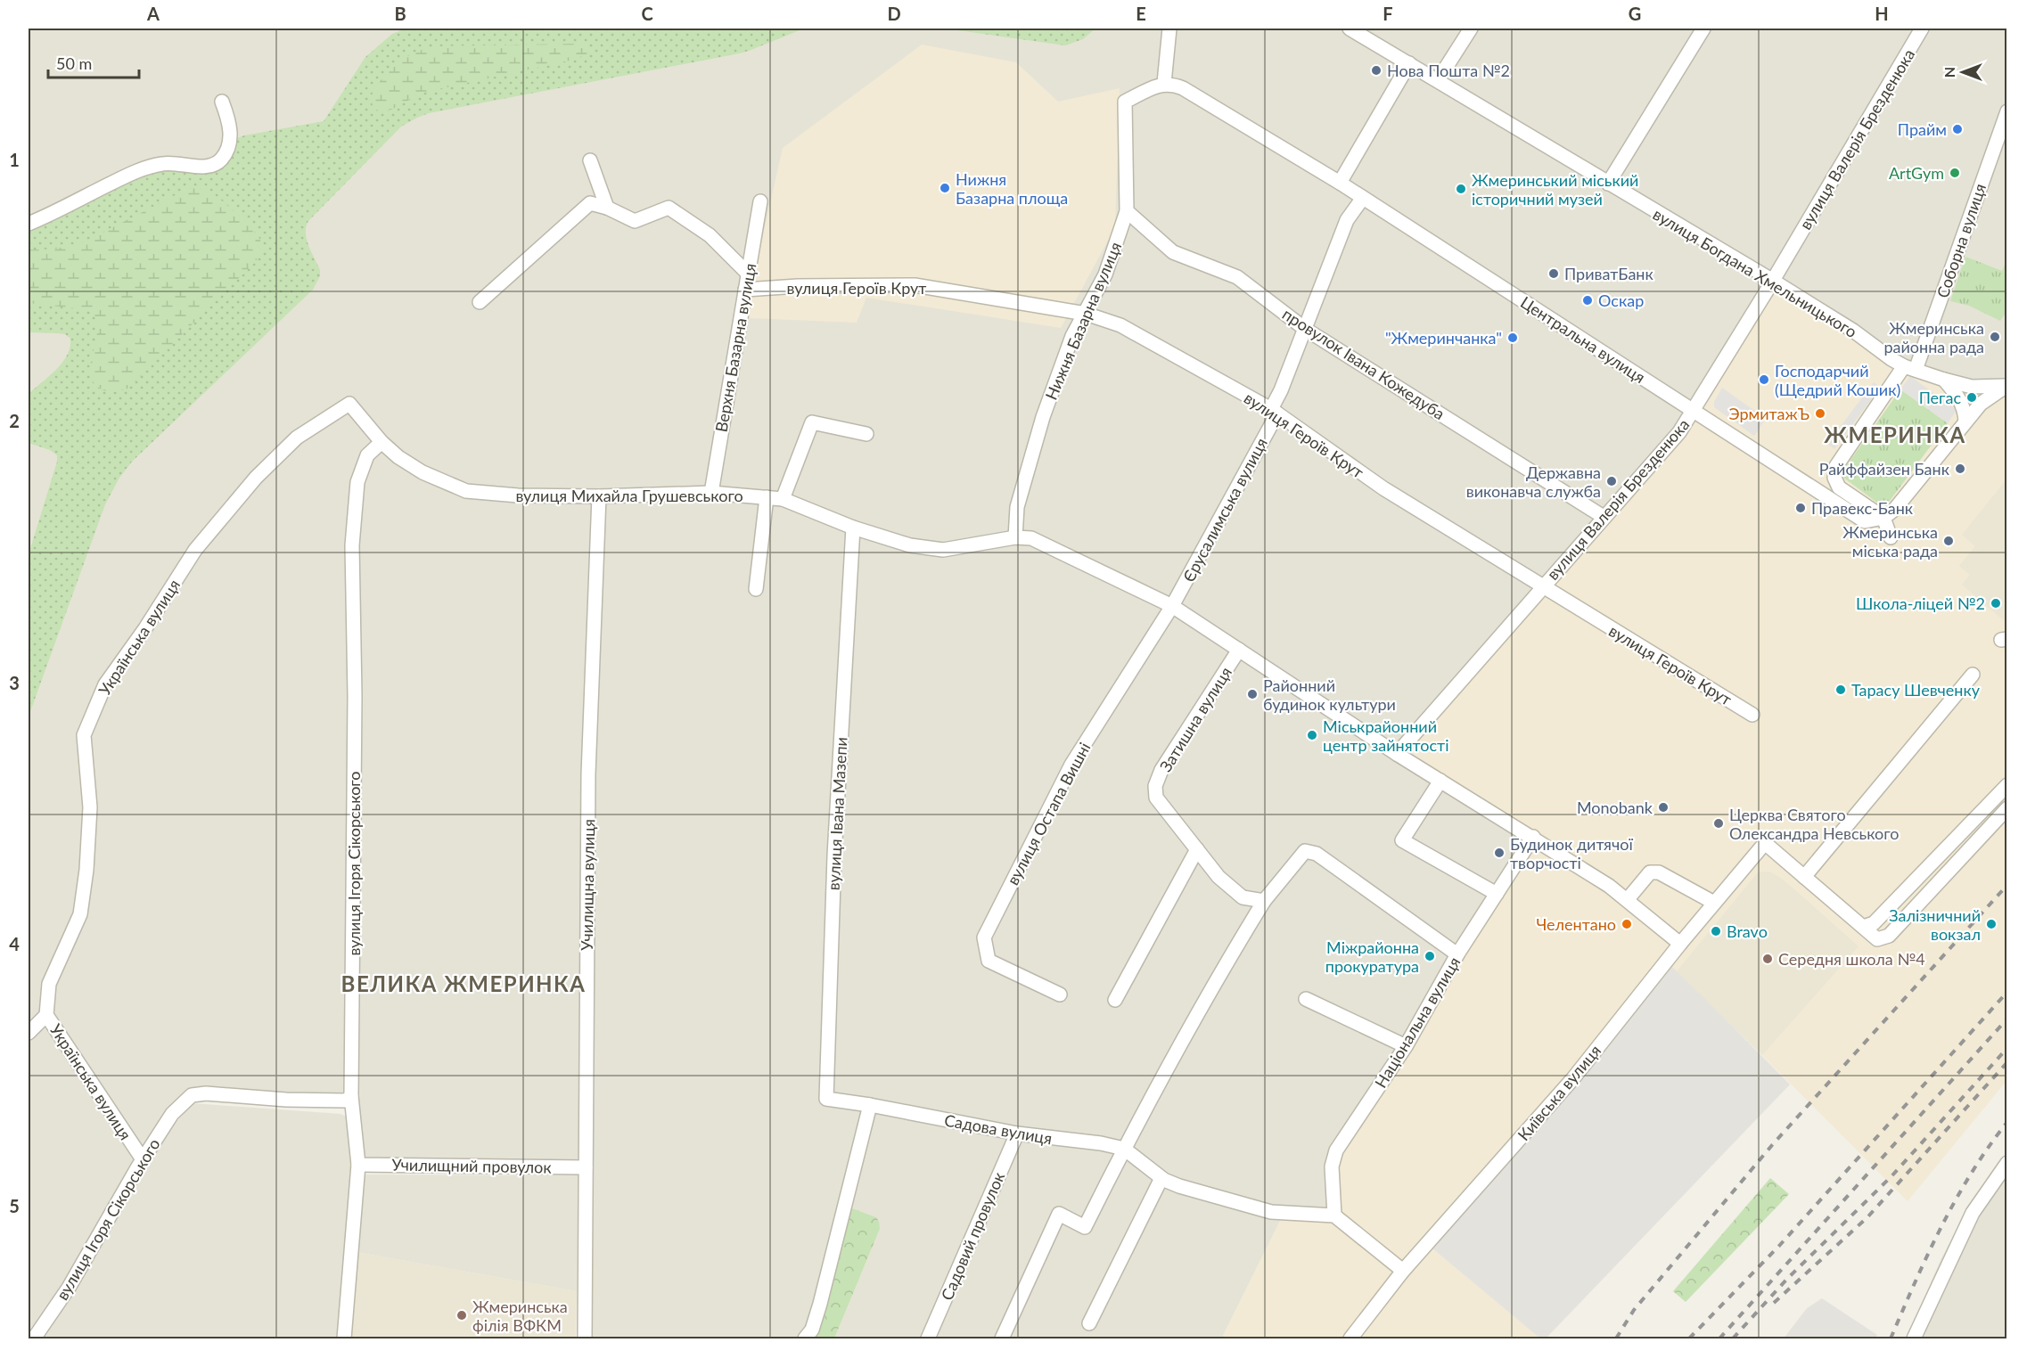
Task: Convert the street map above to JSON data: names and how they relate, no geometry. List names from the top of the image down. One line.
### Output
{"streets":{"street":["вулиця Валерія Брезденюка","Соборна вулиця","вулиця Богдана Хмельницького","вулиця Героїв Крут","Нижня Базарна вулиця","Центральна вулиця","Верхня Базарна вулиця","провулок Івана Кожедуба","вулиця Михайла Грушевського","Єрусалимська вулиця","Українська вулиця","Затишна вулиця","вулиця Івана Мазепи","вулиця Остапа Вишні","вулиця Ігоря Сікорського","Училищна вулиця","Національна вулиця","Київська вулиця","Садова вулиця","Училищний провулок","Садовий провулок"]},"crossings":[["вулиця Валерія Брезденюка","вулиця Богдана Хмельницького"],["вулиця Валерія Брезденюка","вулиця Героїв Крут"],["вулиця Валерія Брезденюка","Центральна вулиця"],["вулиця Валерія Брезденюка","провулок Івана Кожедуба"],["вулиця Валерія Брезденюка","вулиця Михайла Грушевського"],["Соборна вулиця","вулиця Богдана Хмельницького"],["Соборна вулиця","Центральна вулиця"],["вулиця Героїв Крут","Нижня Базарна вулиця"],["вулиця Героїв Крут","Верхня Базарна вулиця"],["вулиця Героїв Крут","Єрусалимська вулиця"],["Нижня Базарна вулиця","Центральна вулиця"],["Нижня Базарна вулиця","провулок Івана Кожедуба"],["Нижня Базарна вулиця","вулиця Михайла Грушевського"],["Центральна вулиця","Єрусалимська вулиця"],["Верхня Базарна вулиця","вулиця Михайла Грушевського"],["провулок Івана Кожедуба","Єрусалимська вулиця"],["вулиця Михайла Грушевського","Єрусалимська вулиця"],["вулиця Михайла Грушевського","Українська вулиця"],["вулиця Михайла Грушевського","Затишна вулиця"],["вулиця Михайла Грушевського","вулиця Івана Мазепи"],["вулиця Михайла Грушевського","вулиця Остапа Вишні"],["вулиця Михайла Грушевського","вулиця Ігоря Сікорського"],["вулиця Михайла Грушевського","Училищна вулиця"],["вулиця Михайла Грушевського","Національна вулиця"],["вулиця Михайла Грушевського","Київська вулиця"],["Єрусалимська вулиця","вулиця Остапа Вишні"],["Українська вулиця","вулиця Ігоря Сікорського"],["вулиця Івана Мазепи","Садова вулиця"],["Училищна вулиця","Училищний провулок"],["Національна вулиця","Садова вулиця"],["Садова вулиця","Садовий провулок"]],"districts":["ЖМЕРИНКА","ВЕЛИКА ЖМЕРИНКА"],"places":["Нова Пошта №2","Прайм","ArtGym","Нижня Базарна площа","Жмеринський міський історичний музей","ПриватБанк","Оскар","Жмеринська районна рада","\"Жмеринчанка\"","Господарчий (Щедрий Кошик)","Пегас","ЭрмитажЪ","Райффайзен Банк","Державна виконавча служба","Правекс-Банк","Жмеринська міська рада","Школа-ліцей №2","Тарасу Шевченку","Районний будинок культури","Міськрайонний центр зайнятості","Monobank","Церква Святого Олександра Невського","Будинок дитячої творчості","Челентано","Залізничний вокзал","Bravo","Міжрайонна прокуратура","Середня школа №4","Жмеринська філія ВФКМ"],"scale_bar":"50 m","north":"left","grid":{"columns":["A","B","C","D","E","F","G","H"],"rows":["1","2","3","4","5"]}}
